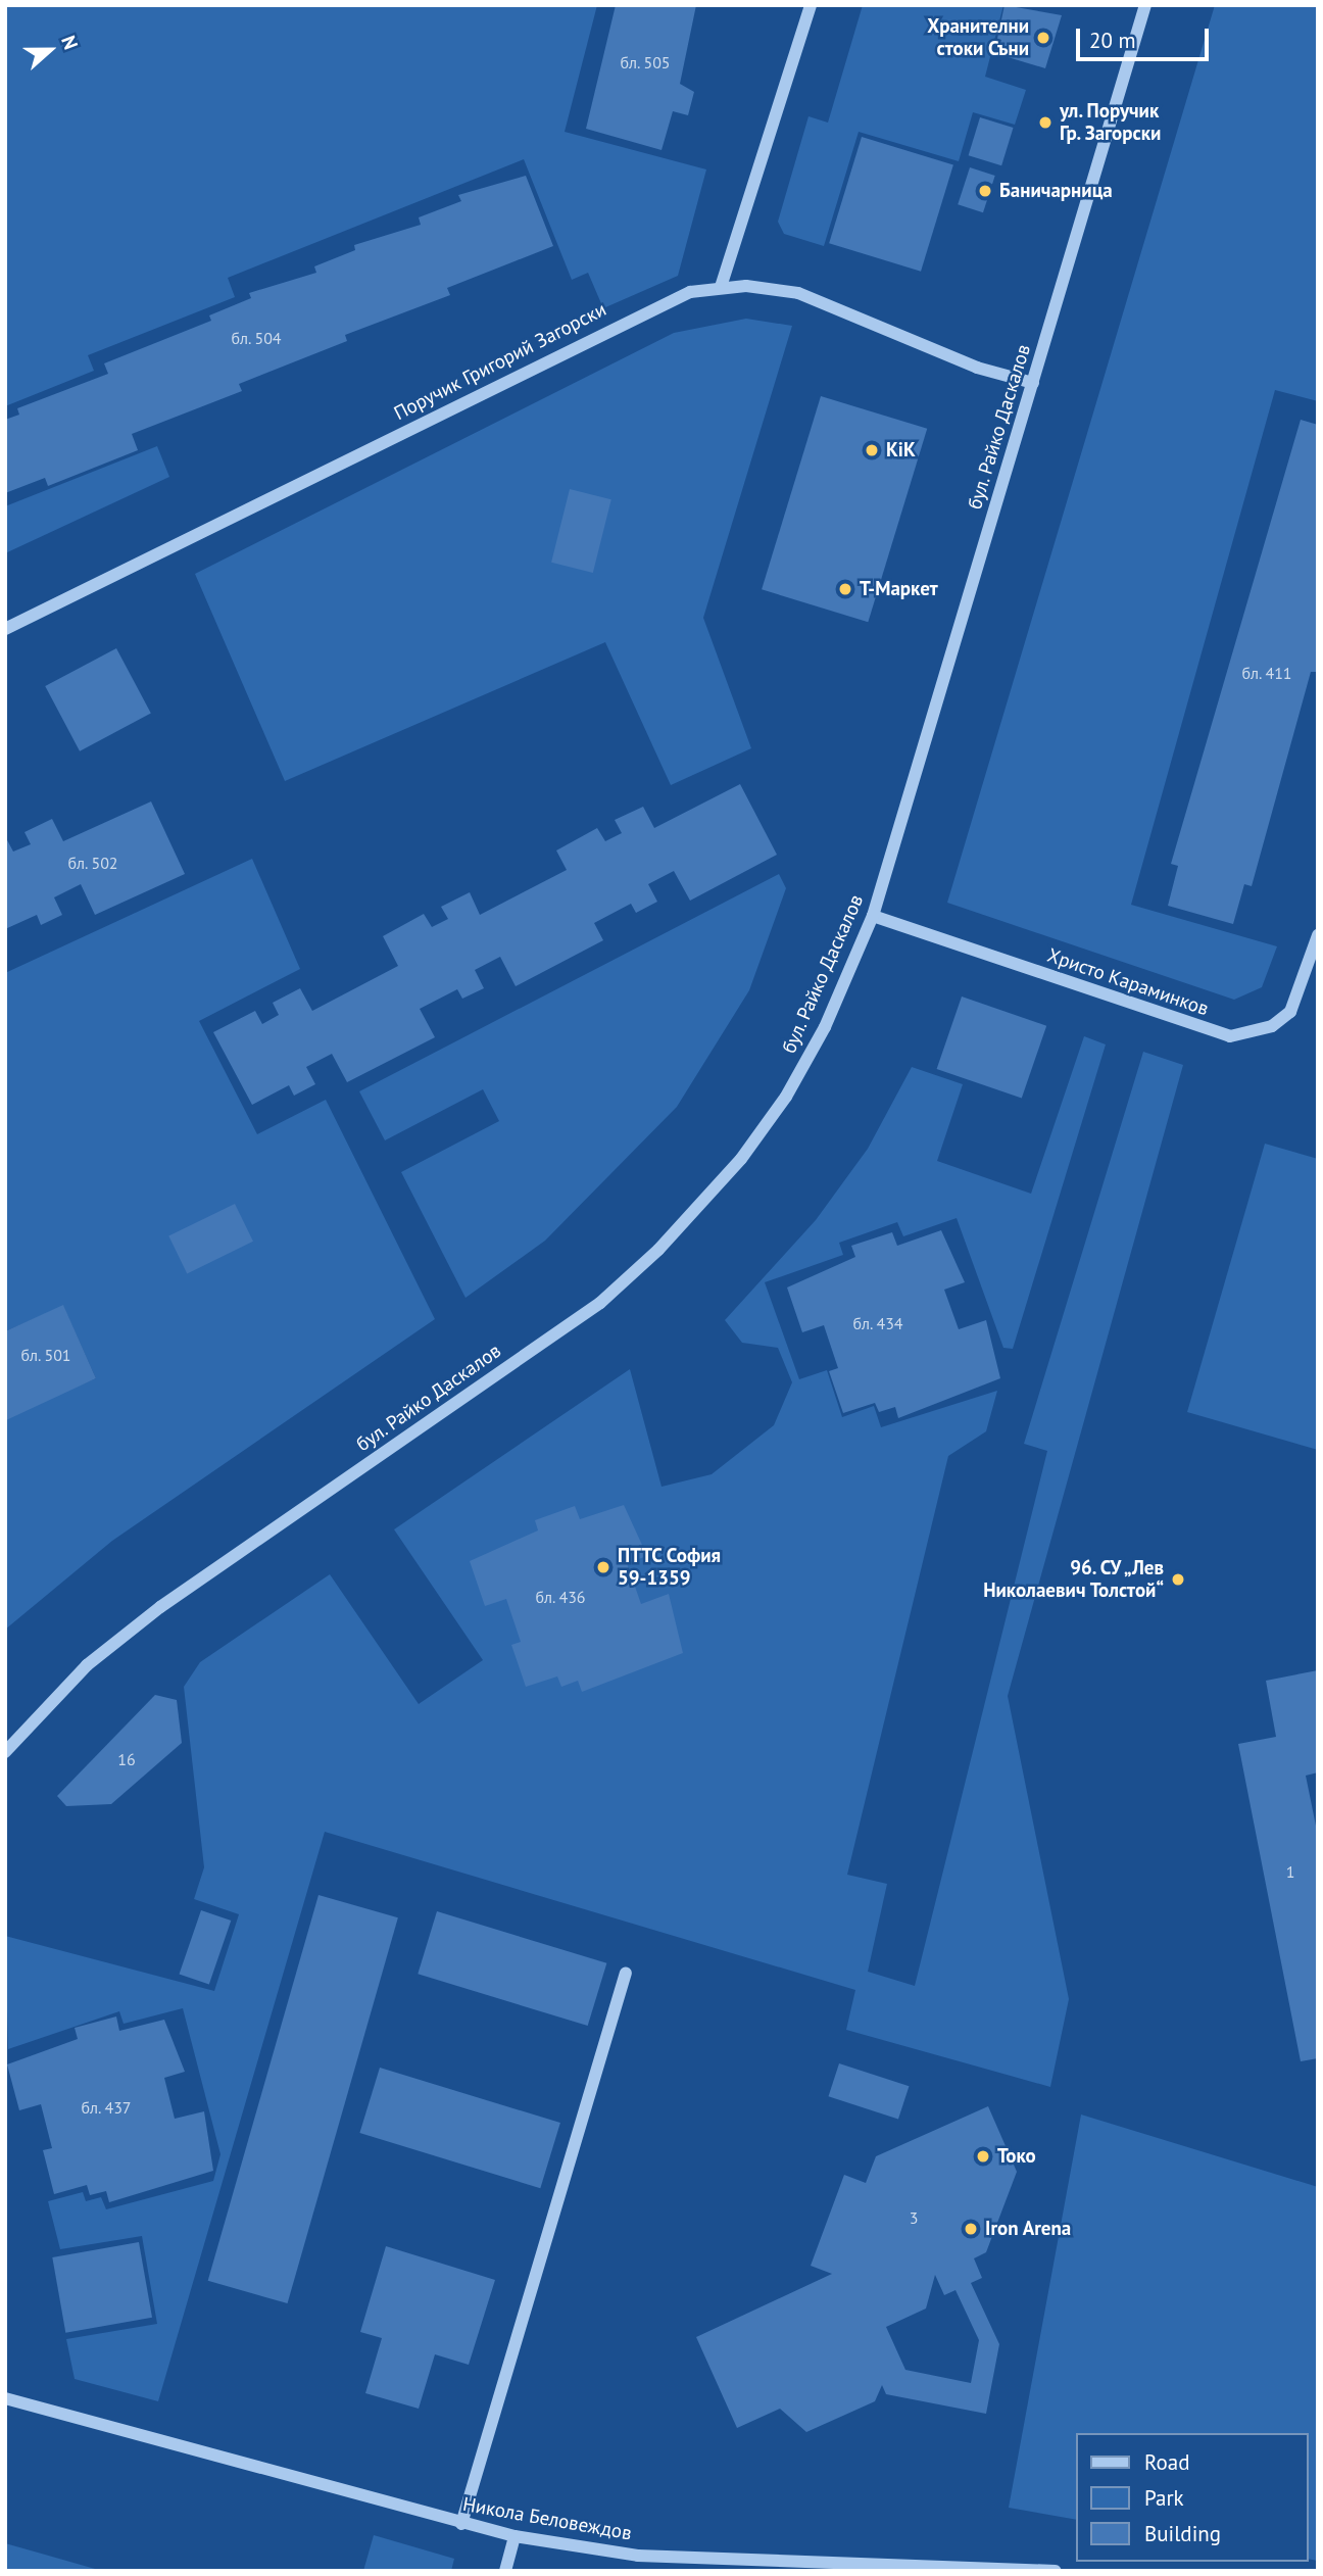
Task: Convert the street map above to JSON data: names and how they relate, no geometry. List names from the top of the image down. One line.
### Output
{"streets":{"street":["Поручик Григорий Загорски","бул. Райко Даскалов","Христо Караминков","Никола Беловеждов"]},"crossings":[["Поручик Григорий Загорски","бул. Райко Даскалов"],["бул. Райко Даскалов","Христо Караминков"]],"places":["Хранителни стоки Съни","ул. Поручик Гр. Загорски","Баничарница","KiK","Т-Маркет","ПТТС София 59-1359","96. СУ „Лев Николаевич Толстой“","Токо","Iron Arena"],"house_numbers":["бл. 505","бл. 504","бл. 411","бл. 502","бл. 434","бл. 501","бл. 436","16","1","бл. 437","3"],"legend":["Road","Park","Building"],"scale_bar":"20 m","north":"right"}
